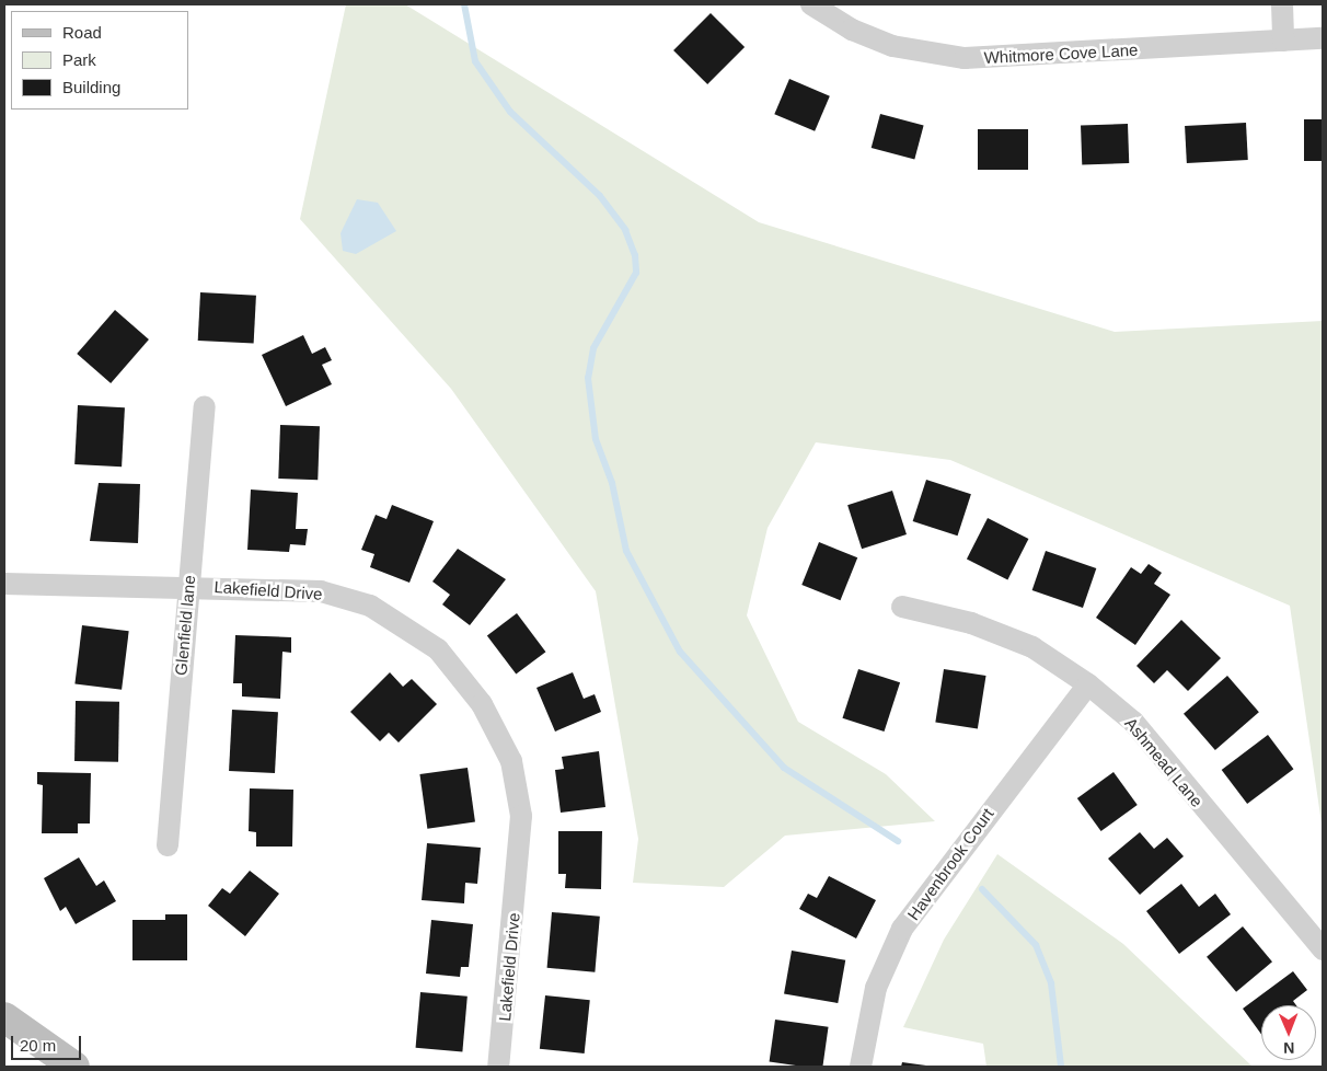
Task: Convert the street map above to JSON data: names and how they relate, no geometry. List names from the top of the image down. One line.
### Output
{"streets":{"street":["Whitmore Cove Lane","Lakefield Drive","Glenfield lane","Ashmead Lane","Havenbrook Court"]},"crossings":[["Lakefield Drive","Glenfield lane"],["Ashmead Lane","Havenbrook Court"]],"legend":["Road","Park","Building"],"scale_bar":"20 m","north":"bottom"}
